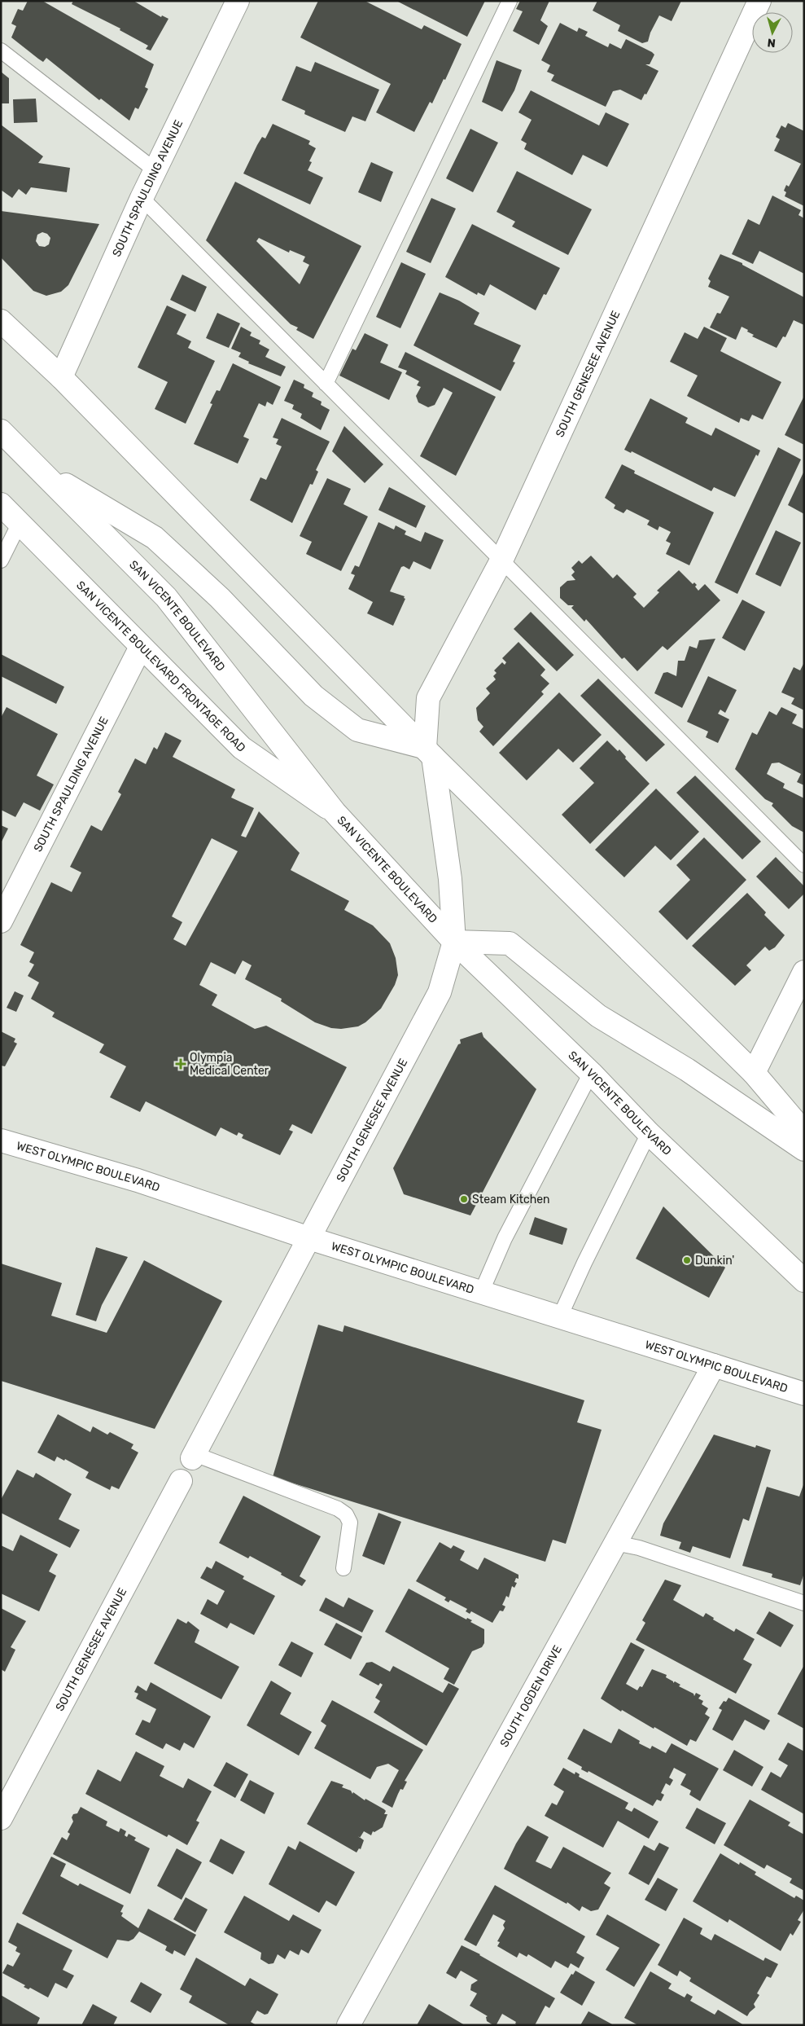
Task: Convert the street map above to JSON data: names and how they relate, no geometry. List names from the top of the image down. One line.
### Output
{"streets":{"main road":["SOUTH SPAULDING AVENUE","SOUTH GENESEE AVENUE","SAN VICENTE BOULEVARD","SAN VICENTE BOULEVARD FRONTAGE ROAD","WEST OLYMPIC BOULEVARD","SOUTH OGDEN DRIVE"]},"crossings":[["SOUTH SPAULDING AVENUE","SAN VICENTE BOULEVARD FRONTAGE ROAD"],["SOUTH GENESEE AVENUE","SAN VICENTE BOULEVARD"],["SOUTH GENESEE AVENUE","WEST OLYMPIC BOULEVARD"],["SAN VICENTE BOULEVARD","SAN VICENTE BOULEVARD FRONTAGE ROAD"],["WEST OLYMPIC BOULEVARD","SOUTH OGDEN DRIVE"]],"places":{"health":["Olympia Medical Center"],"other":["Steam Kitchen","Dunkin'"]},"north":"bottom"}
